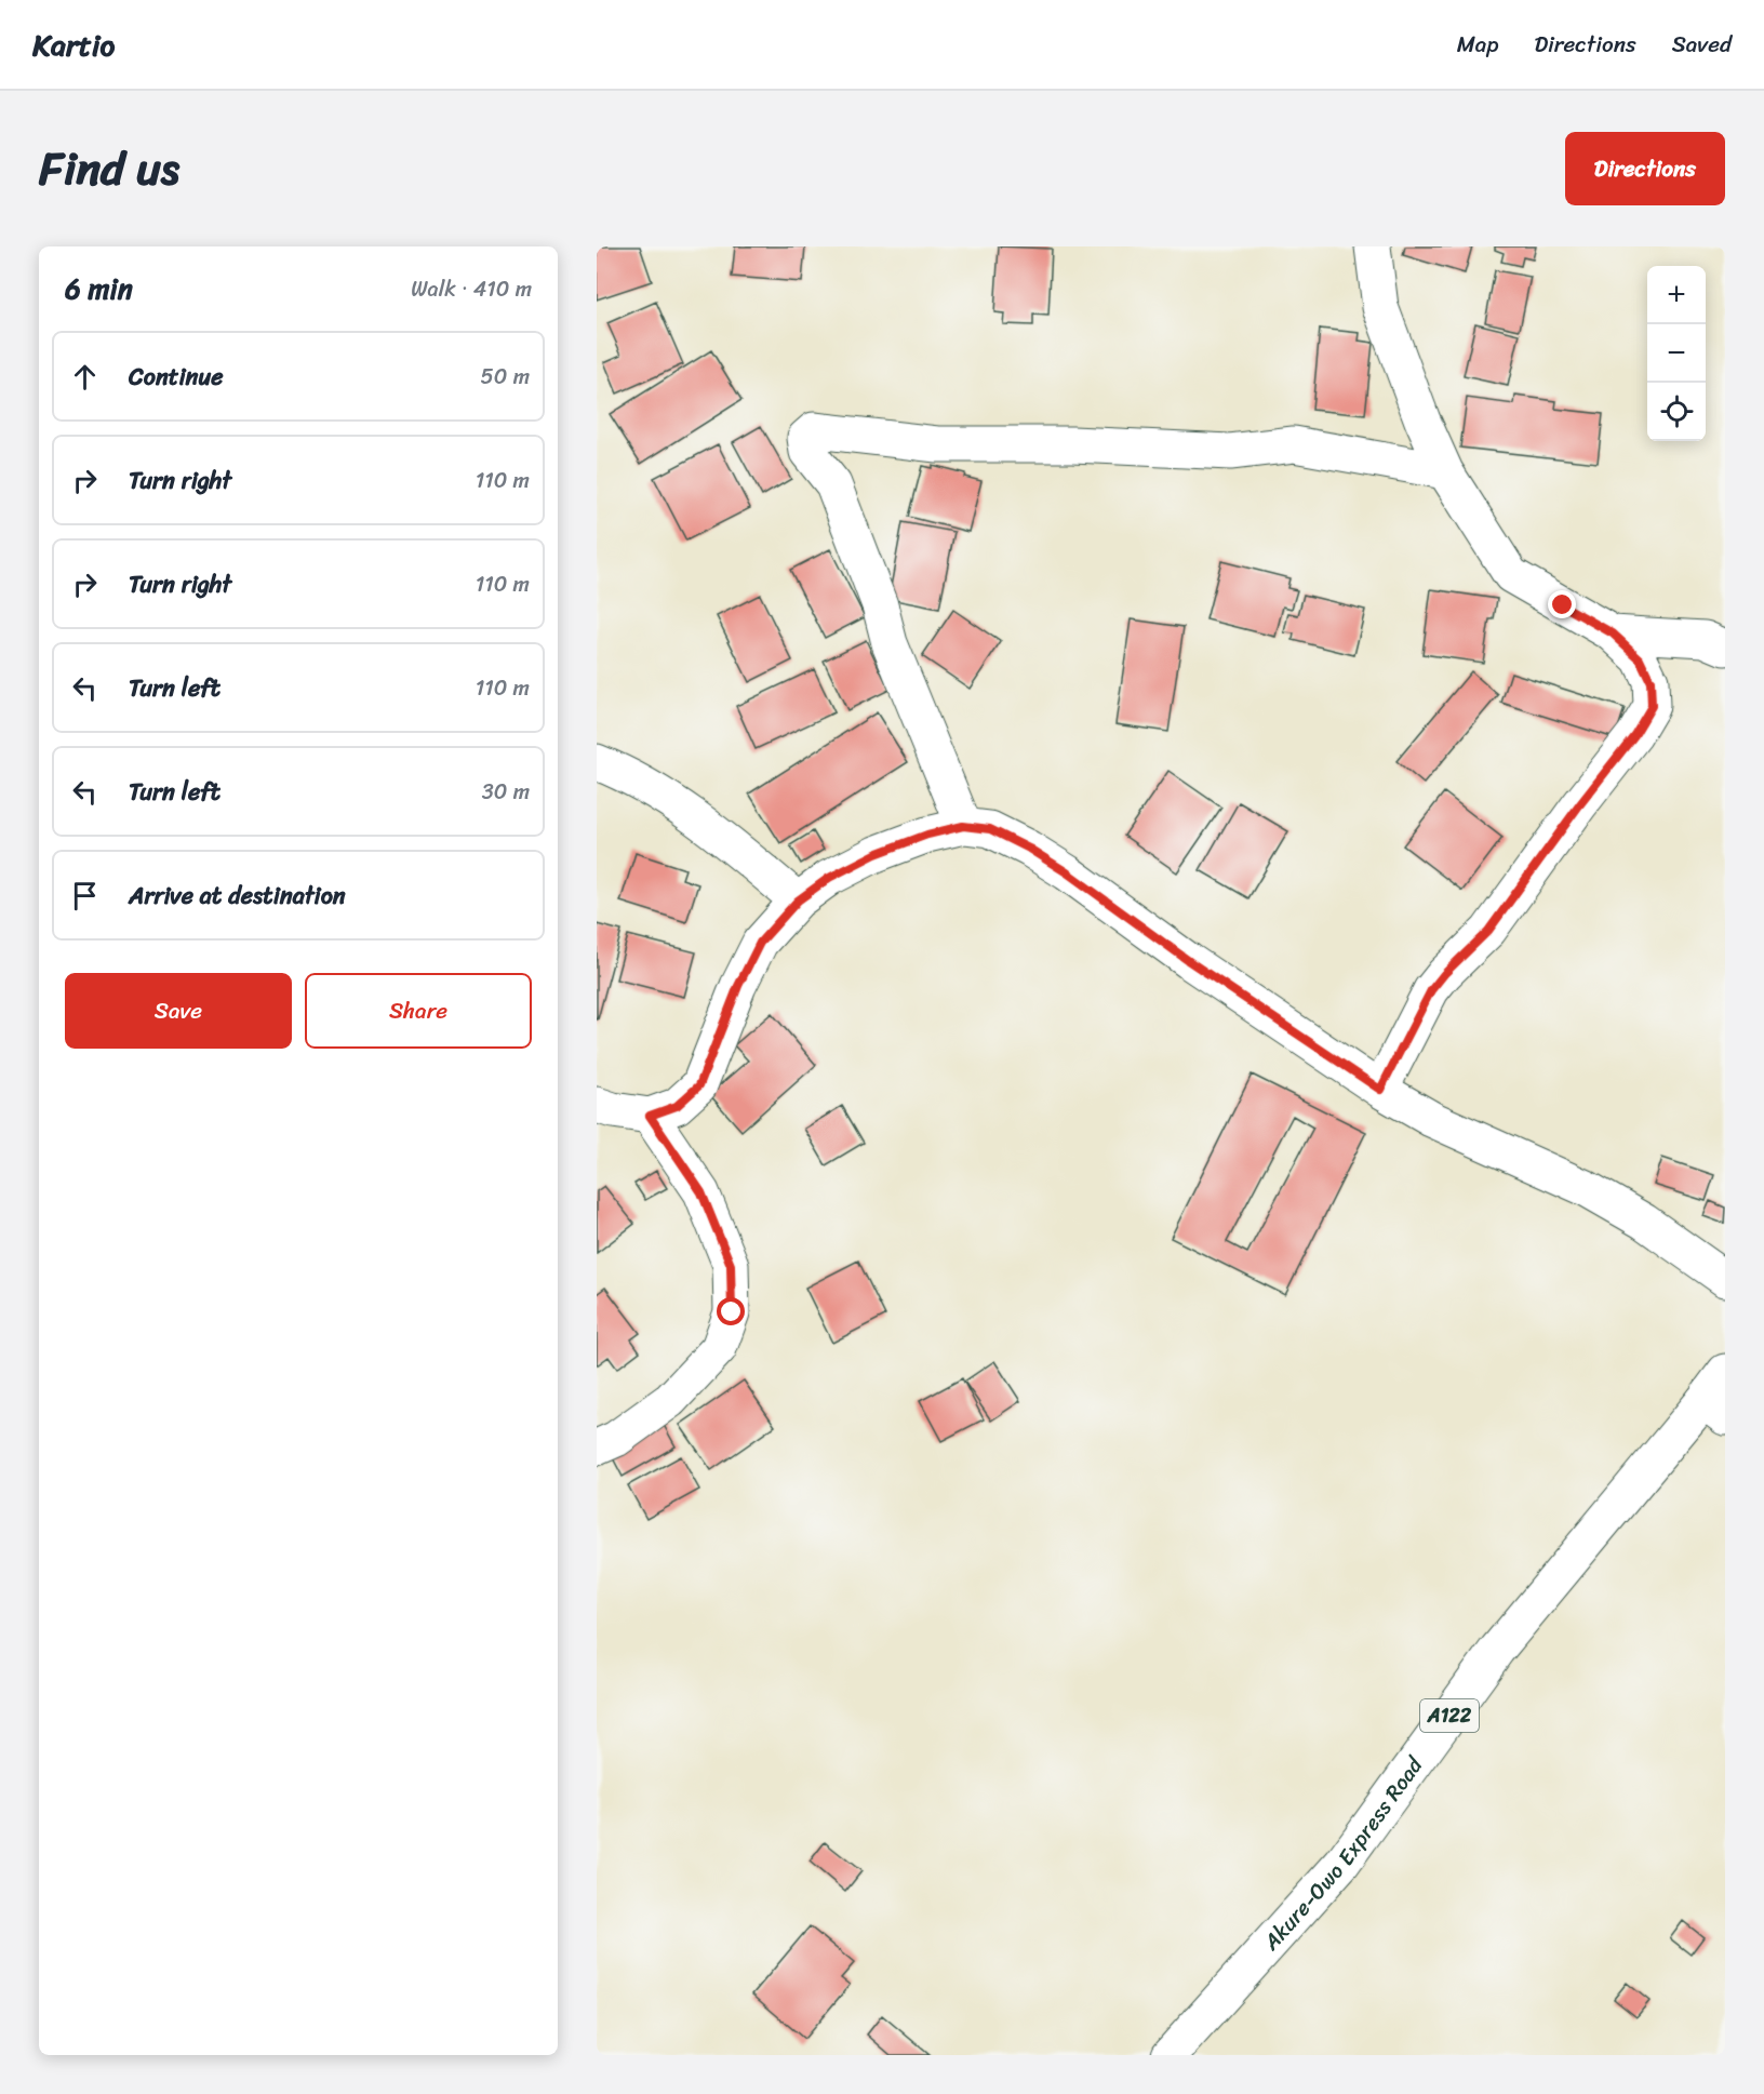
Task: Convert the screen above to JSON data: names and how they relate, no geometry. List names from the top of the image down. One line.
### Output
{"streets":{"main road":["A122","Akure-Owo Express Road"]},"page":{"header":"Kartio","nav":["Map","Directions","Saved"],"title":"Find us","buttons":["Directions",["Save","Share"]],"heading":["6 min","Walk · 410 m"],"map_buttons":["+","−"],"list":[["Continue","50 m"],["Turn right","110 m"],["Turn right","110 m"],["Turn left","110 m"],["Turn left","30 m"],"Arrive at destination"]}}
